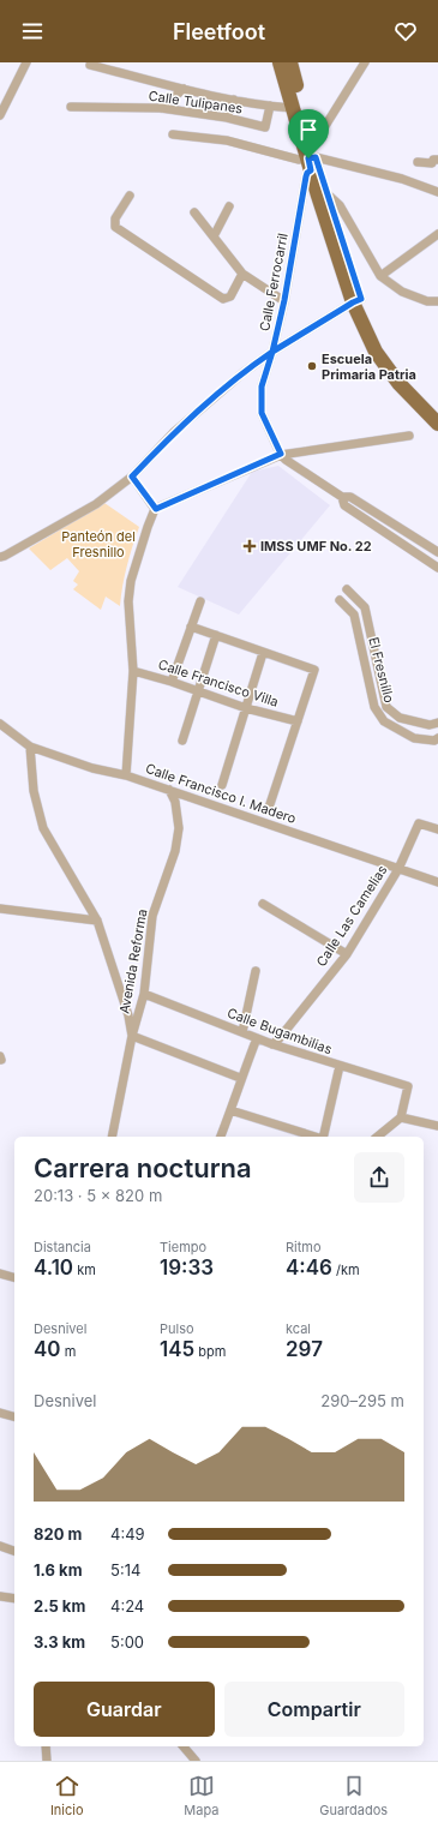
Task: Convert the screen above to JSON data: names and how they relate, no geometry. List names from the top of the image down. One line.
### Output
{"streets":{"street":["Calle Tulipanes","Calle Ferrocarril","El Fresnillo","Calle Francisco Villa","Calle Francisco I. Madero","Calle Las Camelias","Avenida Reforma","Calle Bugambilias"]},"crossings":[["Calle Francisco I. Madero","Calle Las Camelias"],["Calle Francisco I. Madero","Avenida Reforma"],["Calle Las Camelias","Calle Bugambilias"],["Avenida Reforma","Calle Bugambilias"]],"parks":["Panteón del Fresnillo"],"places":{"other":["Escuela Primaria Patria"],"health":["IMSS UMF No. 22"]},"page":{"header":"Fleetfoot","heading":["Carrera nocturna","20:13 · 5 × 820 m"],"stats":[["Distancia","4.10 km"],["Tiempo","19:33"],["Ritmo","4:46 /km"],["Desnivel","40 m"],["Pulso","145 bpm"],["kcal","297"]],"chart":["Desnivel","290–295 m"],"list":[{"name":"820 m","note":"4:49"},{"name":"1.6 km","note":"5:14"},{"name":"2.5 km","note":"4:24"},{"name":"3.3 km","note":"5:00"}],"buttons":["Guardar","Compartir"],"tabs":["Inicio","Mapa","Guardados"]}}
